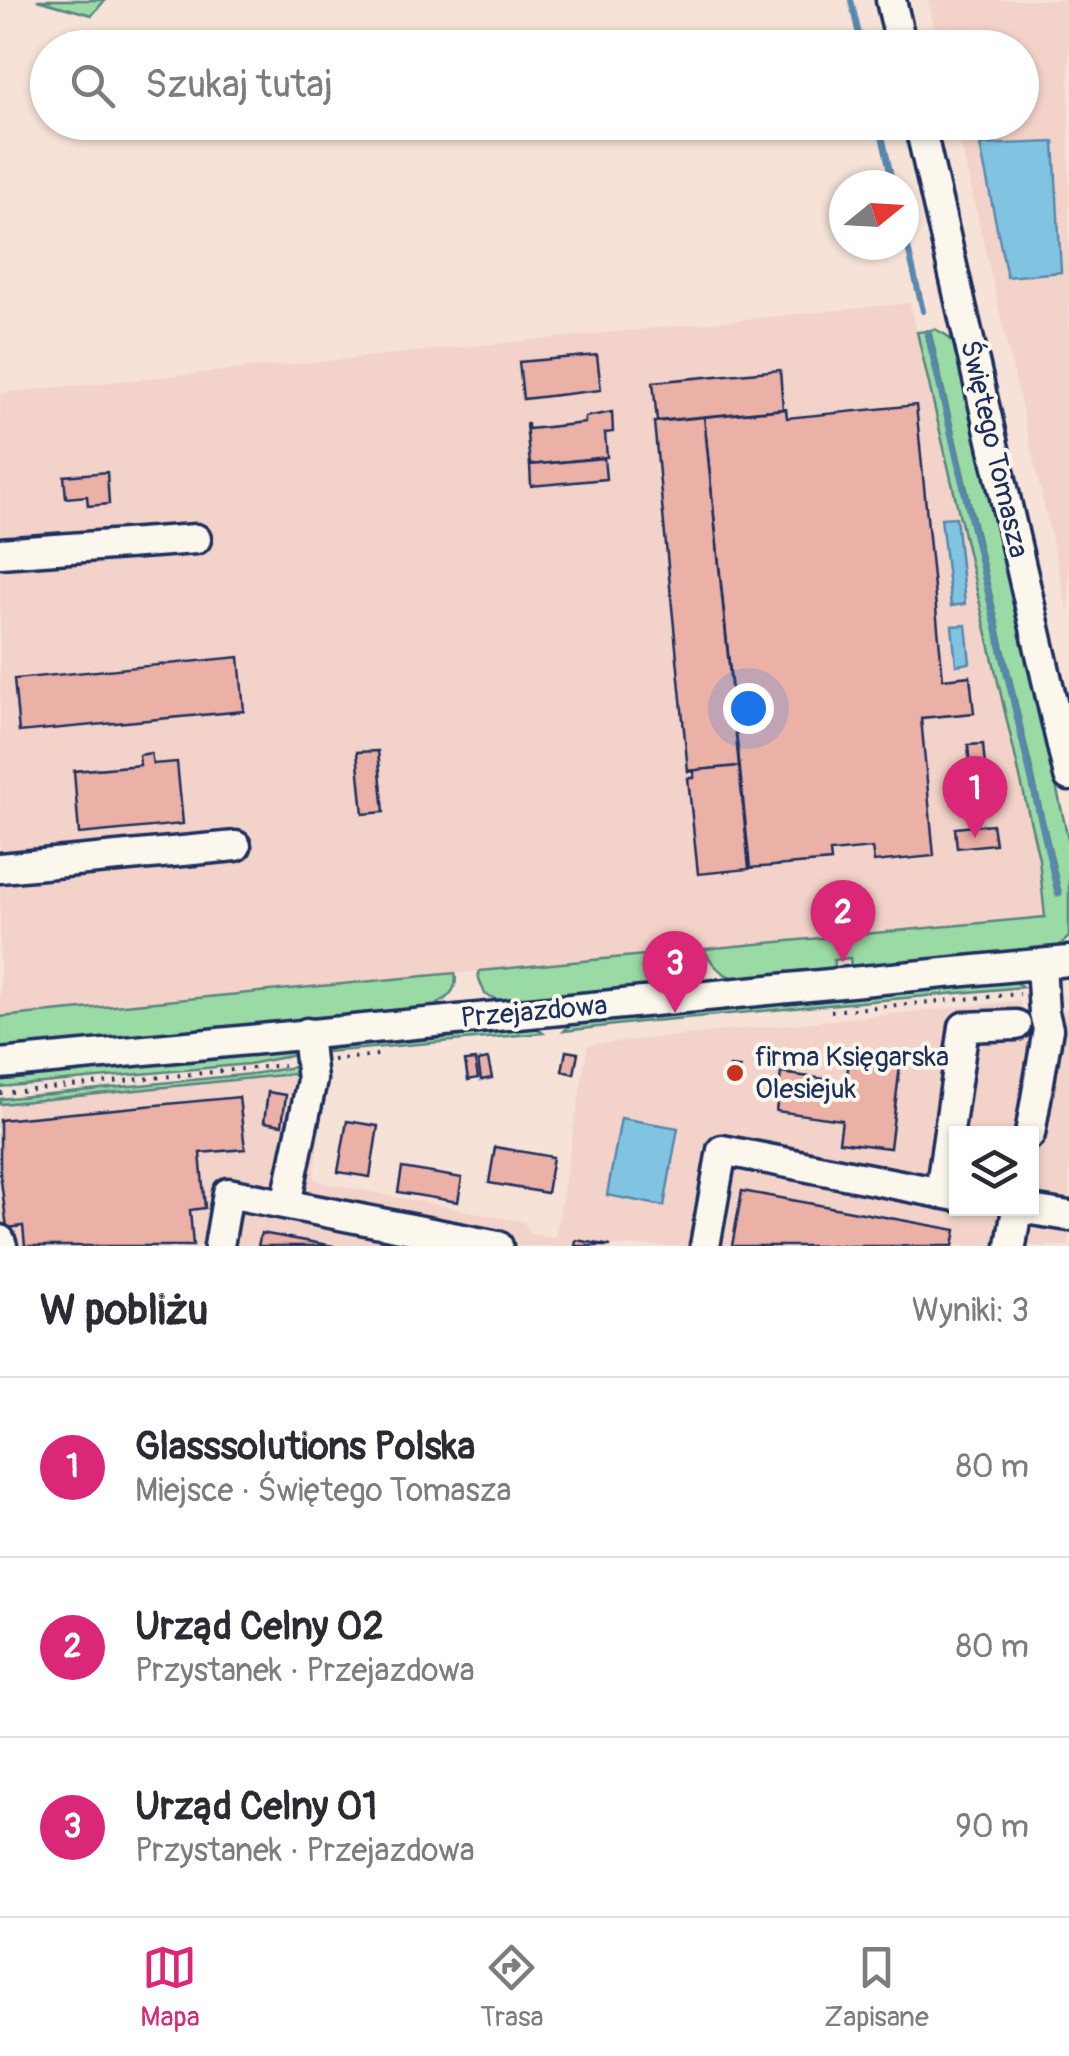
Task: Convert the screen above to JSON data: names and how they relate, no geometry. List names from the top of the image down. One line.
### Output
{"streets":{"street":["Świętego Tomasza","Przejazdowa"]},"places":["firma Księgarska Olesiejuk"],"north":"right","page":{"search":"Szukaj tutaj","pins":["1","2","3"],"heading":["W pobliżu","Wyniki: 3"],"list":[{"mark":"1","name":"Glasssolutions Polska","note":"Miejsce · Świętego Tomasza","value":"80 m"},{"mark":"2","name":"Urząd Celny 02","note":"Przystanek · Przejazdowa","value":"80 m"},{"mark":"3","name":"Urząd Celny 01","note":"Przystanek · Przejazdowa","value":"90 m"}],"nav":["Mapa","Trasa","Zapisane"]}}
